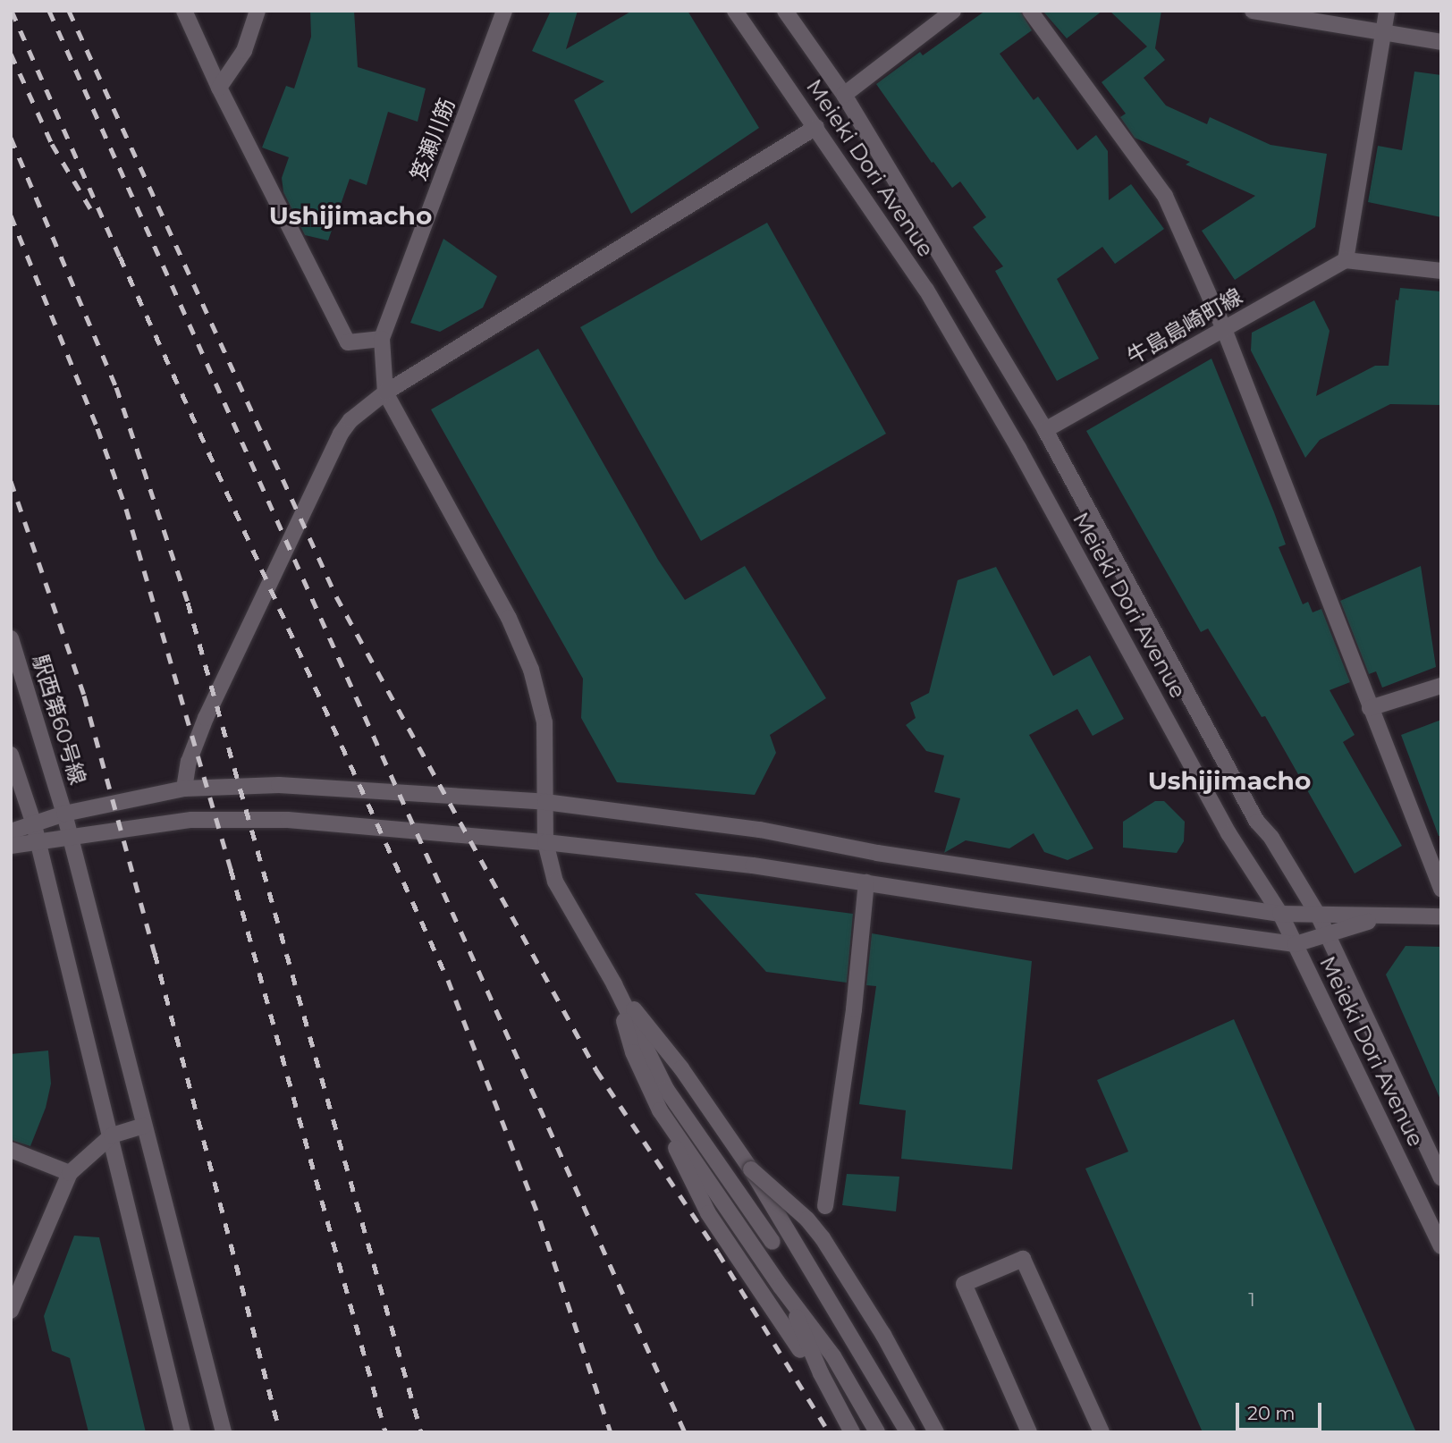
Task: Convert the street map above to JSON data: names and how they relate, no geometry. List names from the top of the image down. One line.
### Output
{"streets":{"street":["笈瀬川筋","Meieki Dori Avenue","牛島島崎町線","駅西第60号線"]},"crossings":[["Meieki Dori Avenue","牛島島崎町線"]],"districts":["Ushijimacho","Ushijimacho"],"house_numbers":["1"],"scale_bar":"20 m"}
